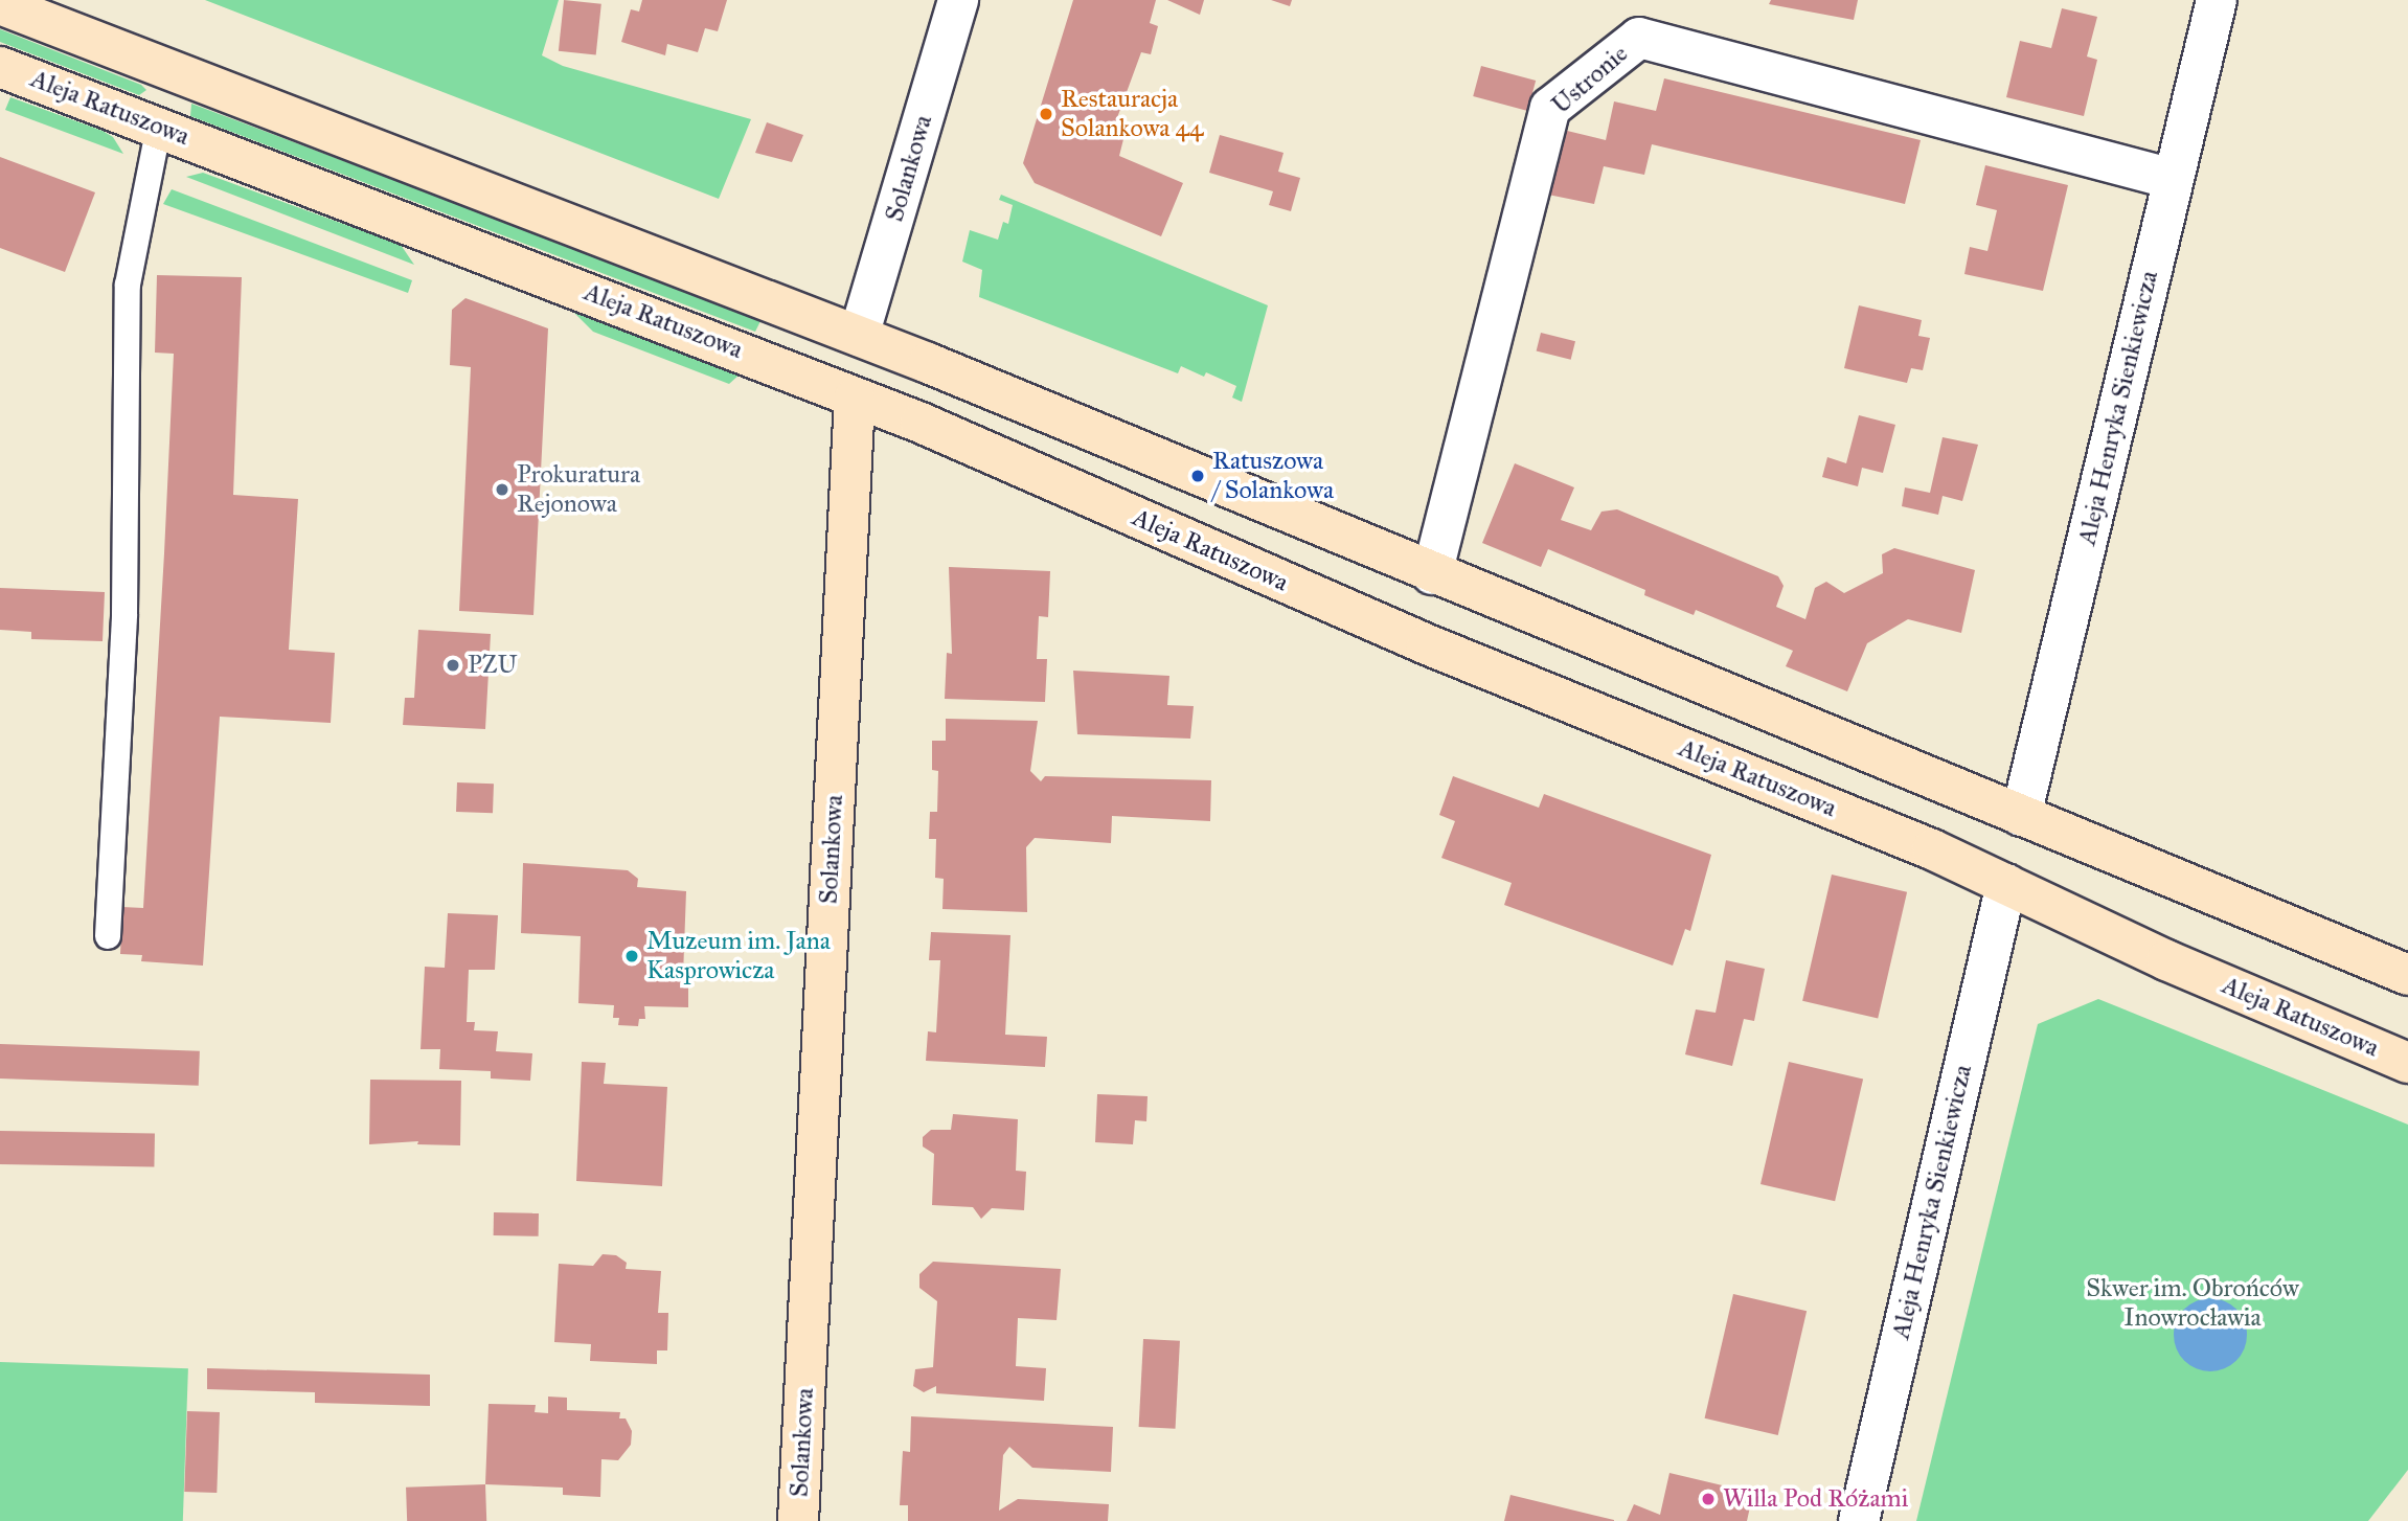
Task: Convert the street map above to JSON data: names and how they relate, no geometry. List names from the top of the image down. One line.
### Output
{"streets":{"street":["Ustronie","Aleja Ratuszowa","Solankowa","Aleja Henryka Sienkiewicza"]},"crossings":[["Ustronie","Aleja Henryka Sienkiewicza"],["Aleja Ratuszowa","Solankowa"],["Aleja Ratuszowa","Aleja Henryka Sienkiewicza"]],"parks":["Skwer im. Obrońców Inowrocławia"],"places":["Restauracja Solankowa 44","Ratuszowa / Solankowa","Prokuratura Rejonowa","PZU","Muzeum im. Jana Kasprowicza","Willa Pod Różami"]}
